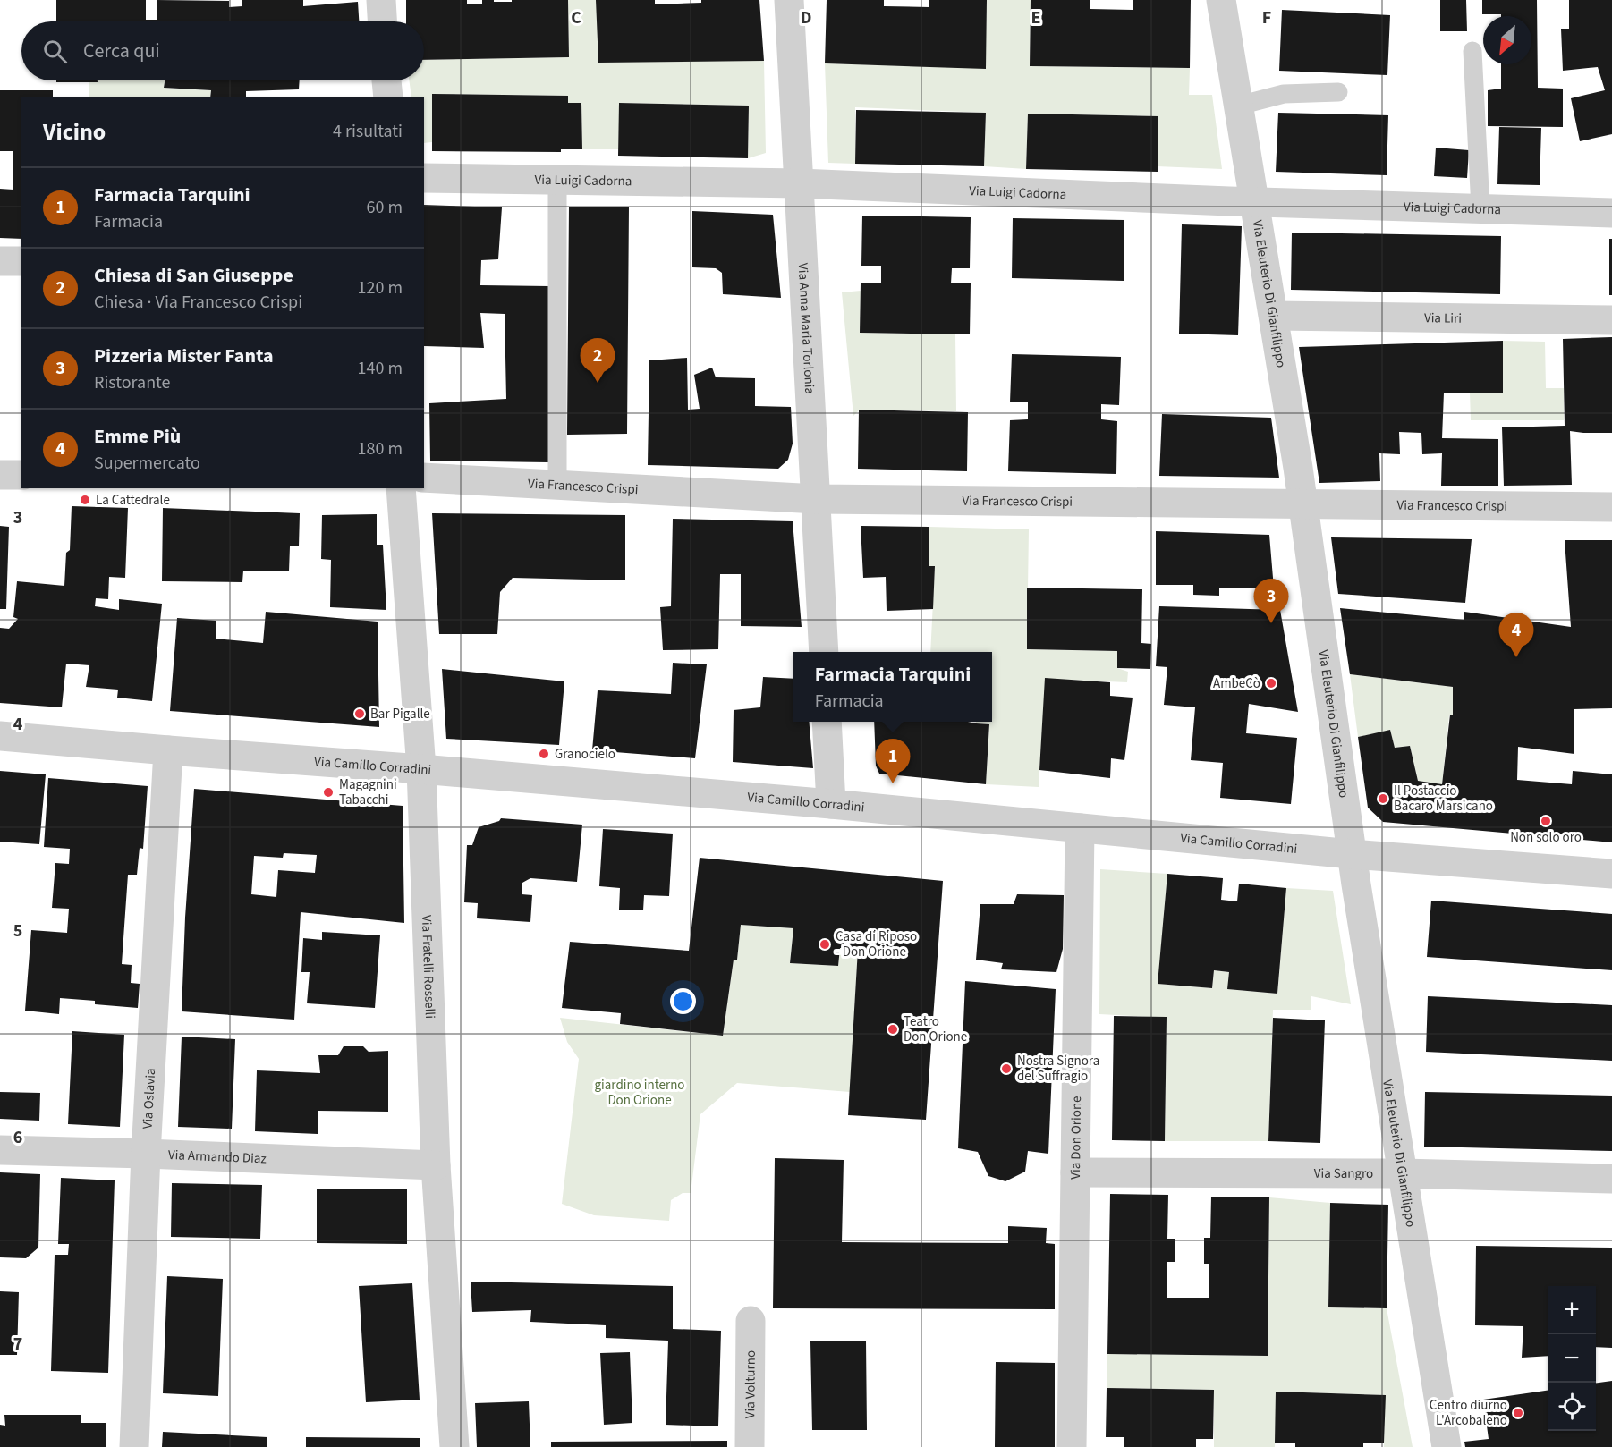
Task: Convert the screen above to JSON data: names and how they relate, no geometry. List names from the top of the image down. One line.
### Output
{"streets":{"street":["Via Luigi Cadorna","Via Eleuterio Di Gianfilippo","Via Liri","Via Anna Maria Torlonia","Via Francesco Crispi","Via Camillo Corradini","Via Fratelli Rosselli","Via Oslavia","Via Don Orione","Via Armando Diaz","Via Sangro","Via Volturno"]},"crossings":[["Via Luigi Cadorna","Via Eleuterio Di Gianfilippo"],["Via Luigi Cadorna","Via Anna Maria Torlonia"],["Via Eleuterio Di Gianfilippo","Via Liri"],["Via Eleuterio Di Gianfilippo","Via Francesco Crispi"],["Via Eleuterio Di Gianfilippo","Via Camillo Corradini"],["Via Eleuterio Di Gianfilippo","Via Sangro"],["Via Anna Maria Torlonia","Via Francesco Crispi"],["Via Camillo Corradini","Via Fratelli Rosselli"],["Via Camillo Corradini","Via Oslavia"],["Via Camillo Corradini","Via Don Orione"],["Via Fratelli Rosselli","Via Armando Diaz"],["Via Oslavia","Via Armando Diaz"],["Via Don Orione","Via Sangro"]],"parks":["giardino interno Don Orione"],"places":["La Cattedrale","AmbeCò","Bar Pigalle","Granocielo","Magagnini Tabacchi","Il Postaccio Bacaro Marsicano","Non solo oro","Casa di Riposo - Don Orione","Teatro Don Orione","Nostra Signora del Suffragio","Centro diurno L'Arcobaleno"],"north":"bottom left","page":{"search":"Cerca qui","heading":["Vicino","4 risultati"],"list":[{"mark":"1","name":"Farmacia Tarquini","note":"Farmacia","value":"60 m"},{"mark":"2","name":"Chiesa di San Giuseppe","note":"Chiesa · Via Francesco Crispi","value":"120 m"},{"mark":"3","name":"Pizzeria Mister Fanta","note":"Ristorante","value":"140 m"},{"mark":"4","name":"Emme Più","note":"Supermercato","value":"180 m"}],"pins":["2","3","4","1"],"popup":["Farmacia Tarquini","Farmacia"],"map_buttons":["+","−"]},"grid":{"columns":["C","D","E","F"],"rows":["3","4","5","6","7"]}}
